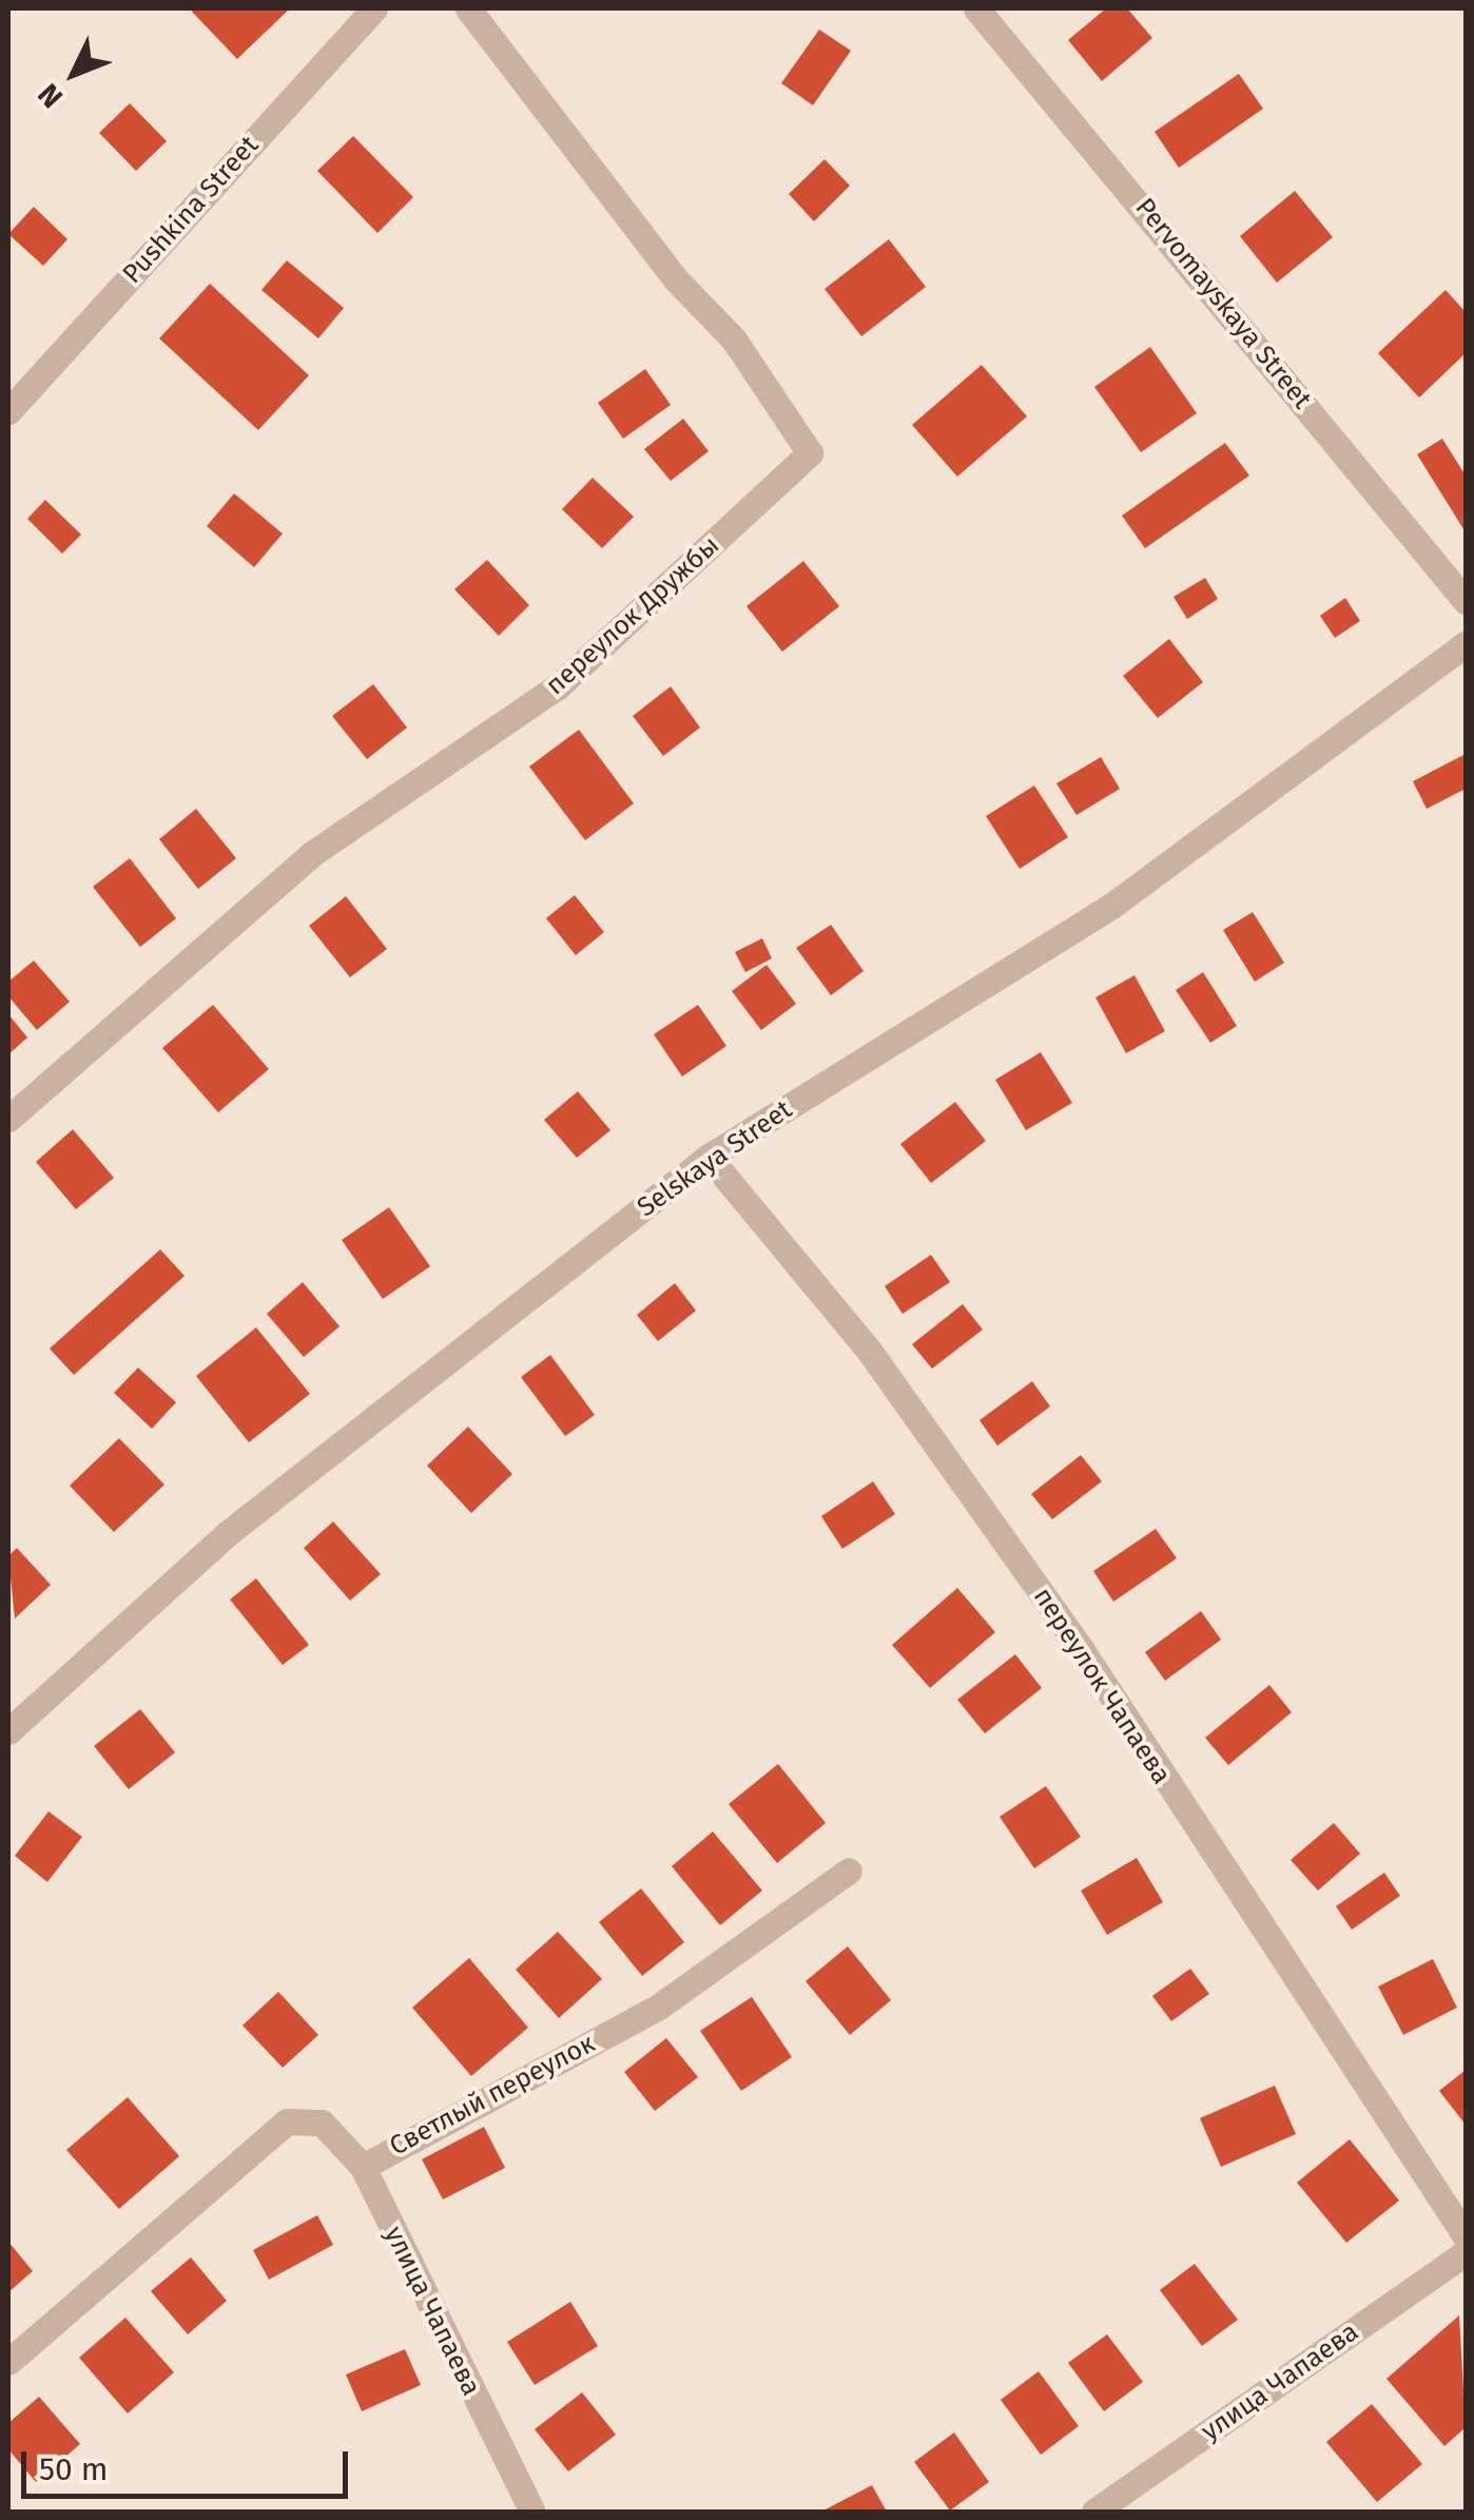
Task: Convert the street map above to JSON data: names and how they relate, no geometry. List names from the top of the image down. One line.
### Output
{"streets":{"street":["Pushkina Street","Pervomayskaya Street","переулок Дружбы","Selskaya Street","переулок Чапаева","Светлый переулок","улица Чапаева"]},"crossings":[["Selskaya Street","переулок Чапаева"],["Светлый переулок","улица Чапаева"]],"scale_bar":"50 m","north":"bottom left"}
